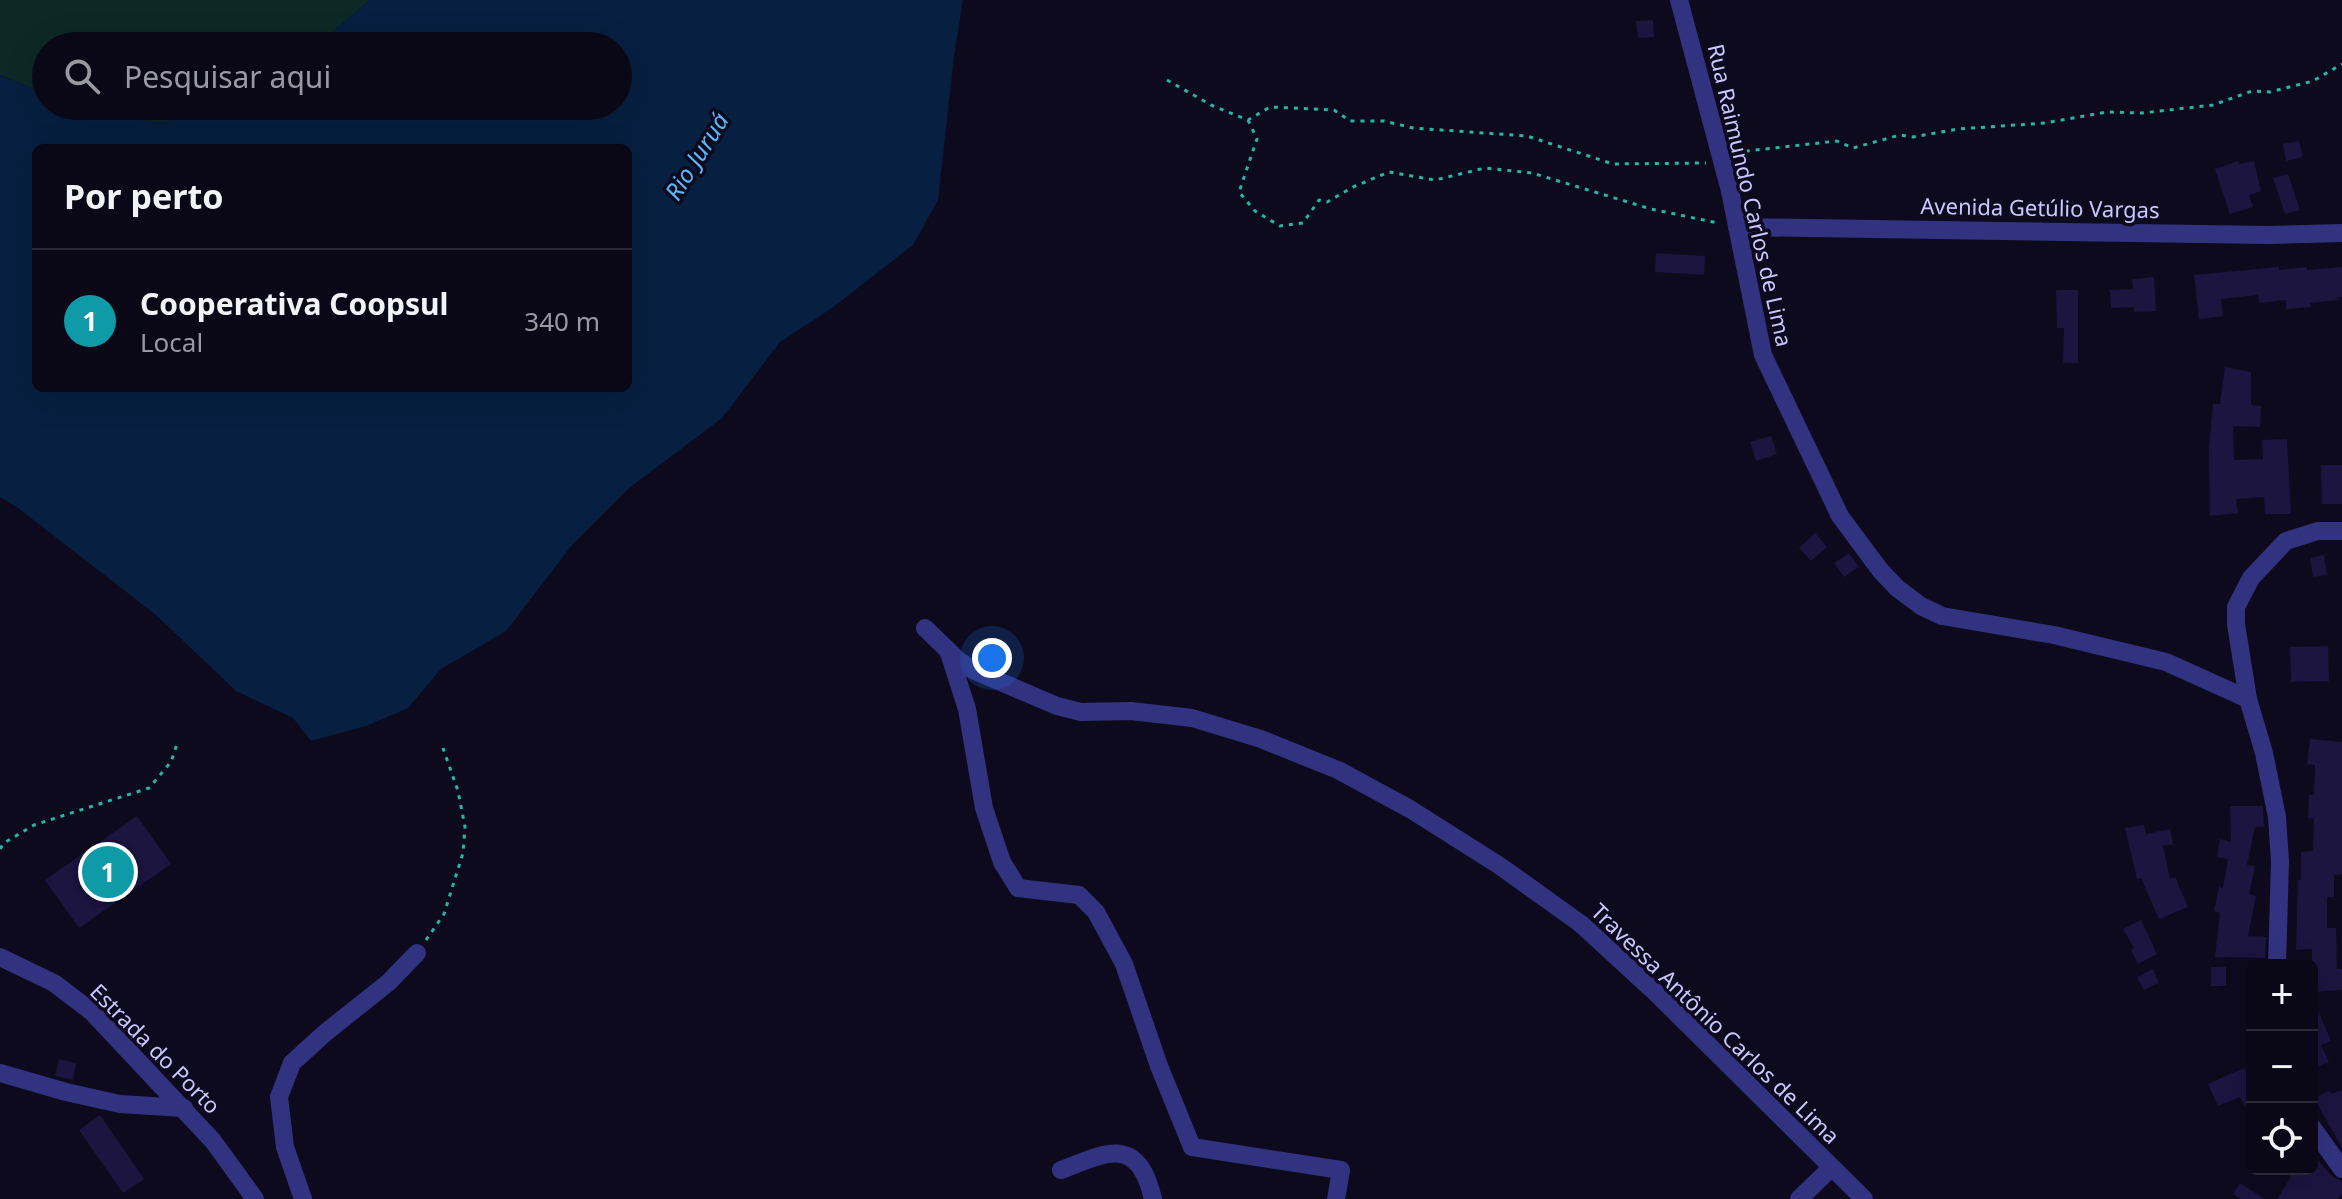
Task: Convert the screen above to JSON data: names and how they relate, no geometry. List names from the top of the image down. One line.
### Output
{"streets":{"street":["Rua Raimundo Carlos de Lima","Avenida Getúlio Vargas","Travessa Antônio Carlos de Lima","Estrada do Porto"]},"crossings":[["Rua Raimundo Carlos de Lima","Avenida Getúlio Vargas"]],"water":["Rio Juruá"],"page":{"search":"Pesquisar aqui","heading":"Por perto","list":[{"mark":"1","name":"Cooperativa Coopsul","note":"Local","value":"340 m"}],"pins":"1","map_buttons":["+","−"]}}
